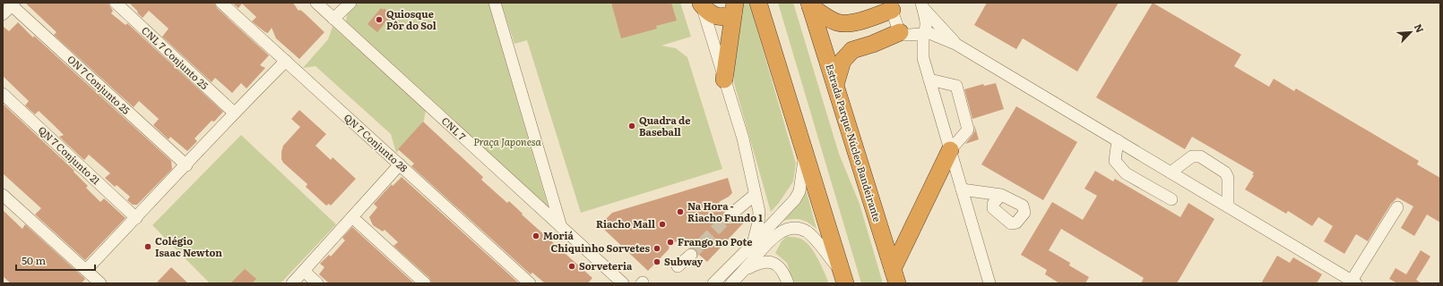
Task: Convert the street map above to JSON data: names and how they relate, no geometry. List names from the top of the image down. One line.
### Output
{"streets":{"highway":["Estrada Parque Núcleo Bandeirante"],"street":["CNL 7 Conjunto 25","ON 7 Conjunto 25","CNL 7","QN 7 Conjunto 28","QN 7 Conjunto 21"]},"parks":["Praça Japonesa"],"places":["Quiosque Pôr do Sol","Quadra de Baseball","Na Hora - Riacho Fundo 1","Riacho Mall","Moriá","Frango no Pote","Colégio Isaac Newton","Chiquinho Sorvetes","Subway","Sorveteria"],"scale_bar":"50 m","north":"top right"}
